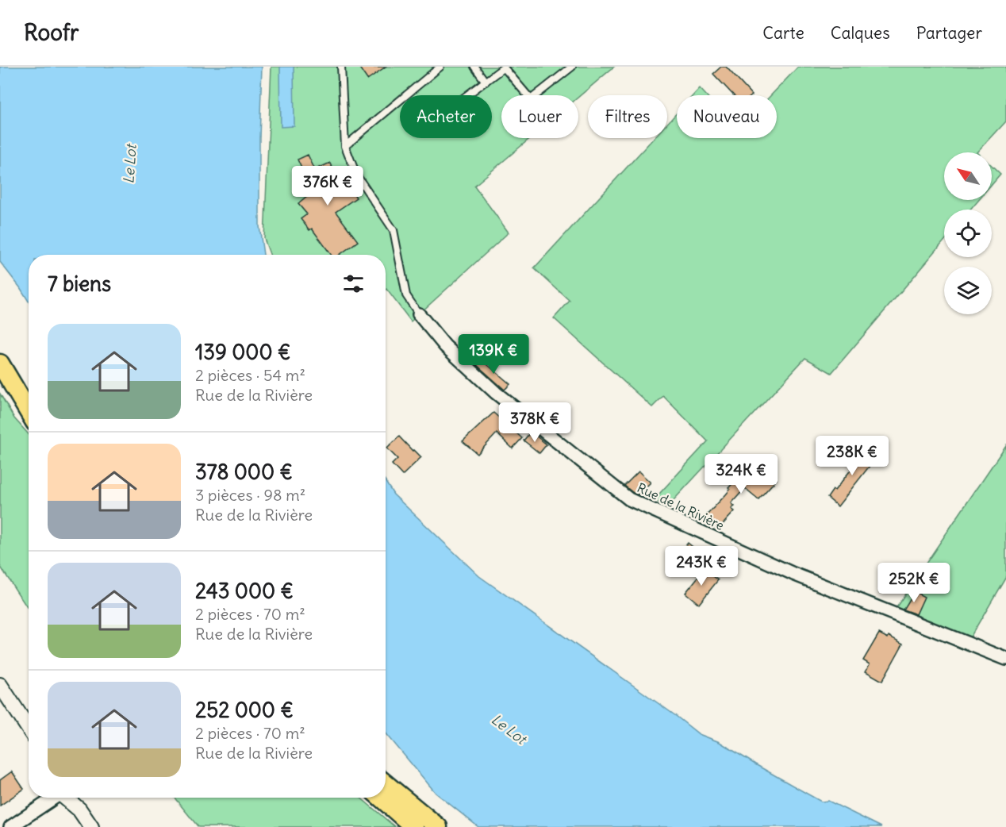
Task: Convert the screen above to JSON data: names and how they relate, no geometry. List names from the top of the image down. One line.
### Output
{"streets":{"street":["Rue de la Rivière"]},"water":["Le Lot"],"north":"top left","page":{"header":"Roofr","nav":["Carte","Calques","Partager"],"chip":["Acheter","Louer","Filtres","Nouveau"],"price":["376K €","139K €","378K €","238K €","324K €","243K €","252K €"],"heading":"7 biens","list":[{"name":"139 000 €","note":"2 pièces · 54 m² · Rue de la Rivière"},{"name":"378 000 €","note":"3 pièces · 98 m² · Rue de la Rivière"},{"name":"243 000 €","note":"2 pièces · 70 m² · Rue de la Rivière"},{"name":"252 000 €","note":"2 pièces · 70 m² · Rue de la Rivière"}]}}
